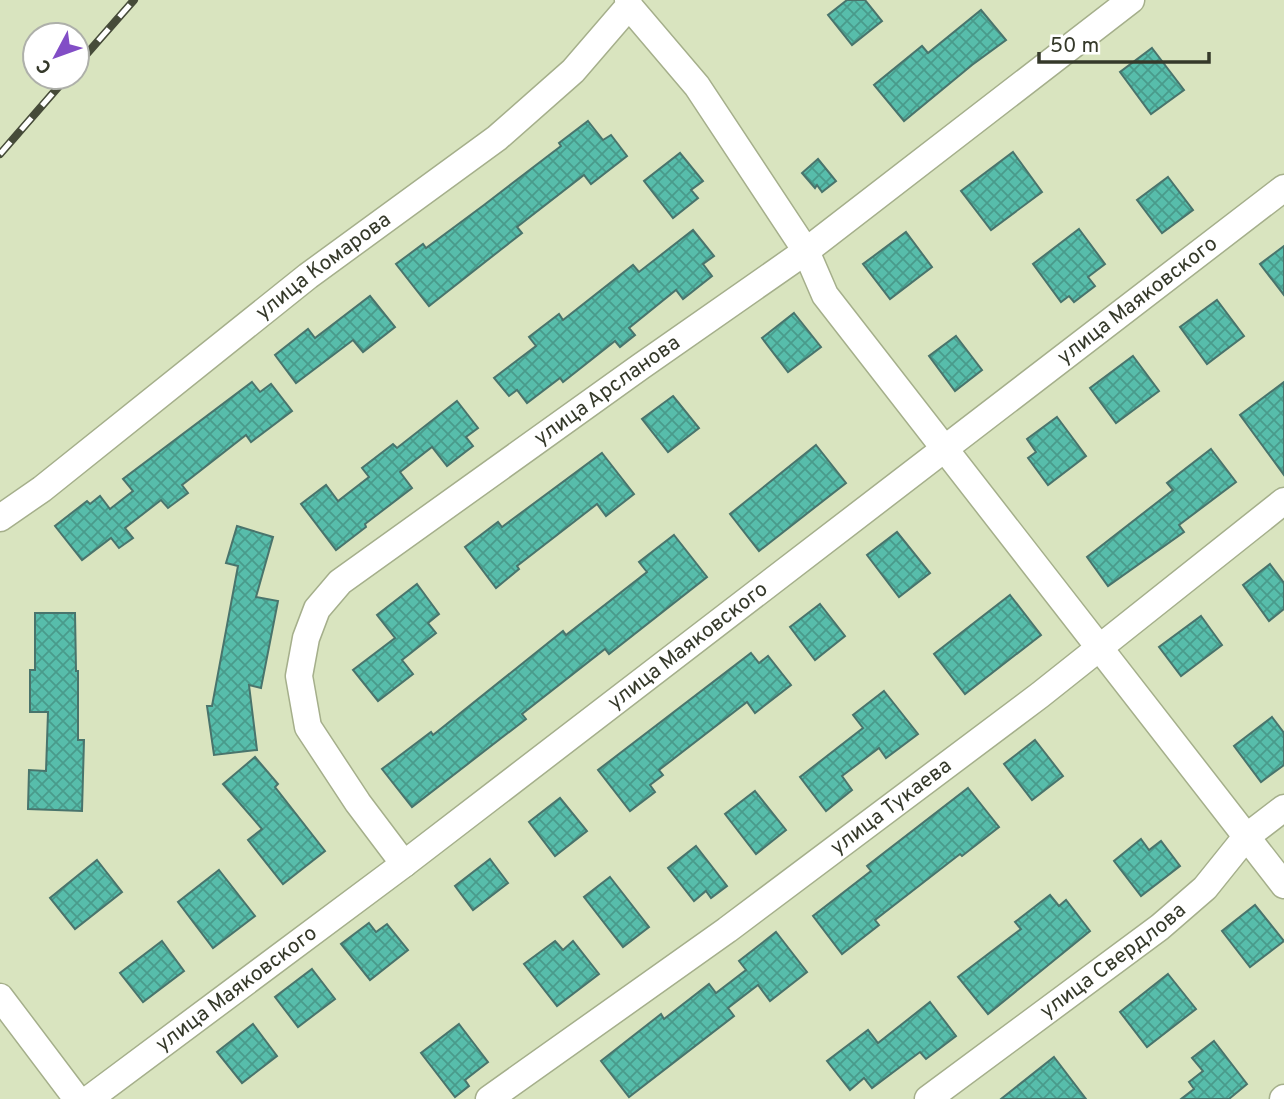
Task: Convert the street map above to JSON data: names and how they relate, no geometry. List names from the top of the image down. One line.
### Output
{"streets":{"street":["улица Комарова","улица Маяковского","улица Арсланова","улица Тукаева","улица Свердлова"]},"crossings":[["улица Маяковского","улица Арсланова"]],"scale_bar":"50 m","north":"bottom left"}
